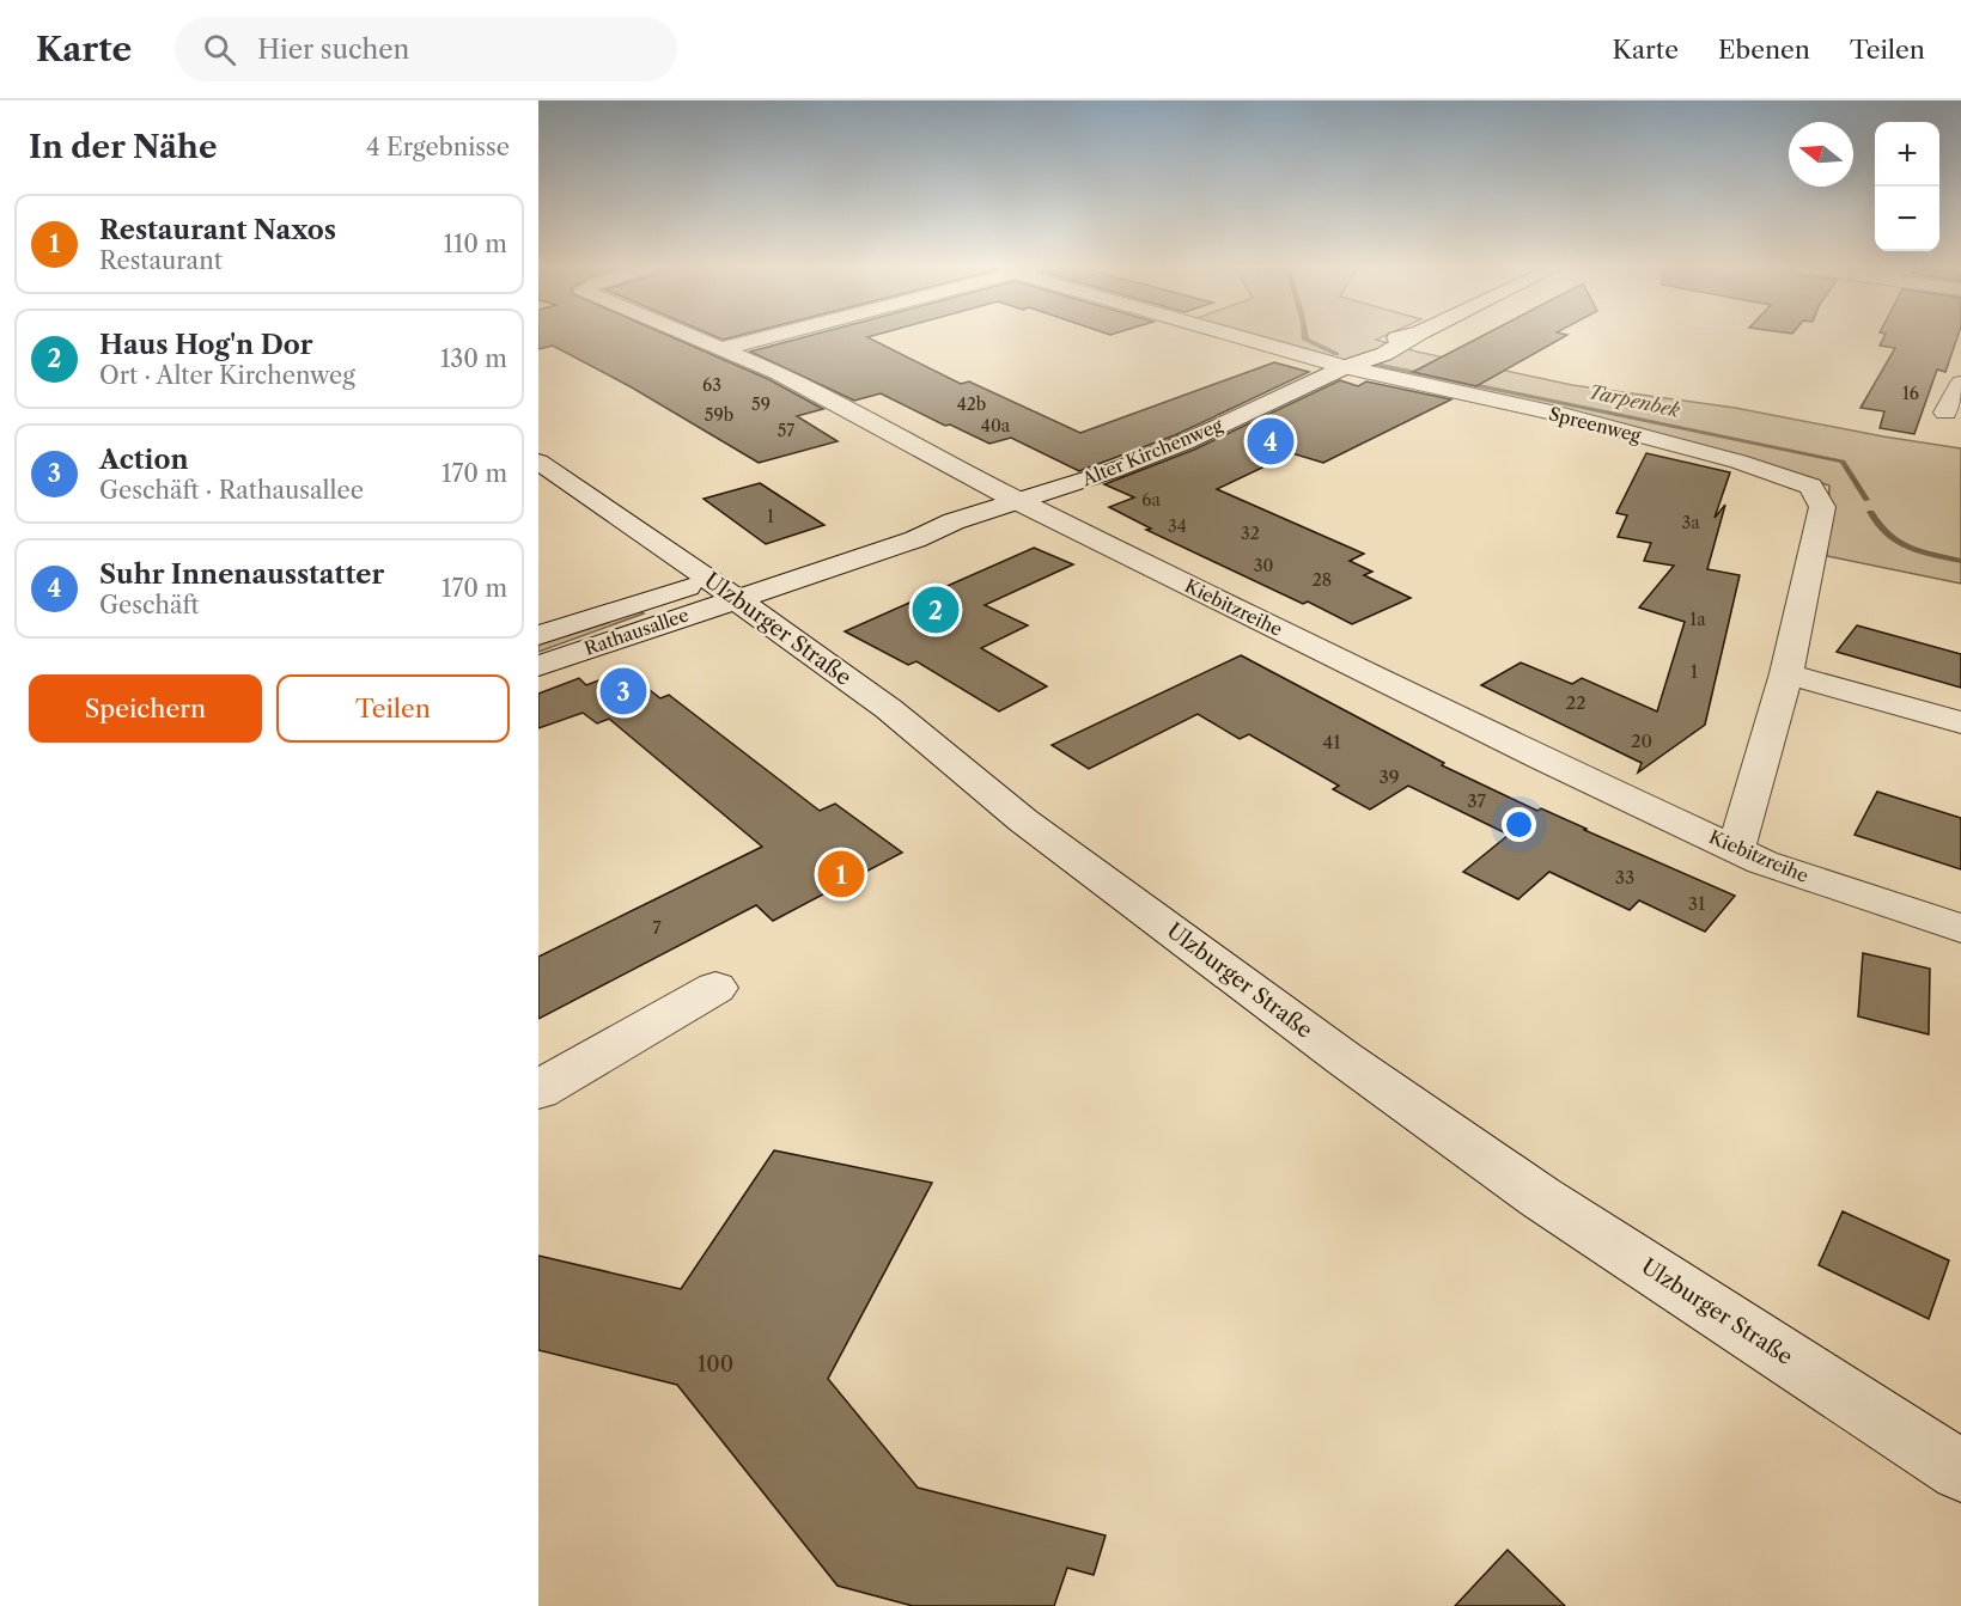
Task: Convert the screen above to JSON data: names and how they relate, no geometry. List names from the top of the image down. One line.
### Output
{"streets":{"street":["Spreenweg","Alter Kirchenweg","Kiebitzreihe","Ulzburger Straße","Rathausallee"]},"crossings":[["Spreenweg","Alter Kirchenweg"],["Spreenweg","Kiebitzreihe"],["Alter Kirchenweg","Kiebitzreihe"],["Alter Kirchenweg","Ulzburger Straße"],["Alter Kirchenweg","Rathausallee"],["Ulzburger Straße","Rathausallee"]],"water":["Tarpenbek"],"house_numbers":["63","16","59","42b","59b","40a","57","6a","1","3a","34","32","30","28","1a","1","22","20","41","39","37","33","31","7","100"],"north":"left","page":{"header":"Karte","search":"Hier suchen","nav":["Karte","Ebenen","Teilen"],"heading":["In der Nähe","4 Ergebnisse"],"map_buttons":["+","−"],"list":[{"mark":"1","name":"Restaurant Naxos","note":"Restaurant","value":"110 m"},{"mark":"2","name":"Haus Hog'n Dor","note":"Ort · Alter Kirchenweg","value":"130 m"},{"mark":"3","name":"Action","note":"Geschäft · Rathausallee","value":"170 m"},{"mark":"4","name":"Suhr Innenausstatter","note":"Geschäft","value":"170 m"}],"pins":["4","2","3","1"],"buttons":["Speichern","Teilen"]}}
